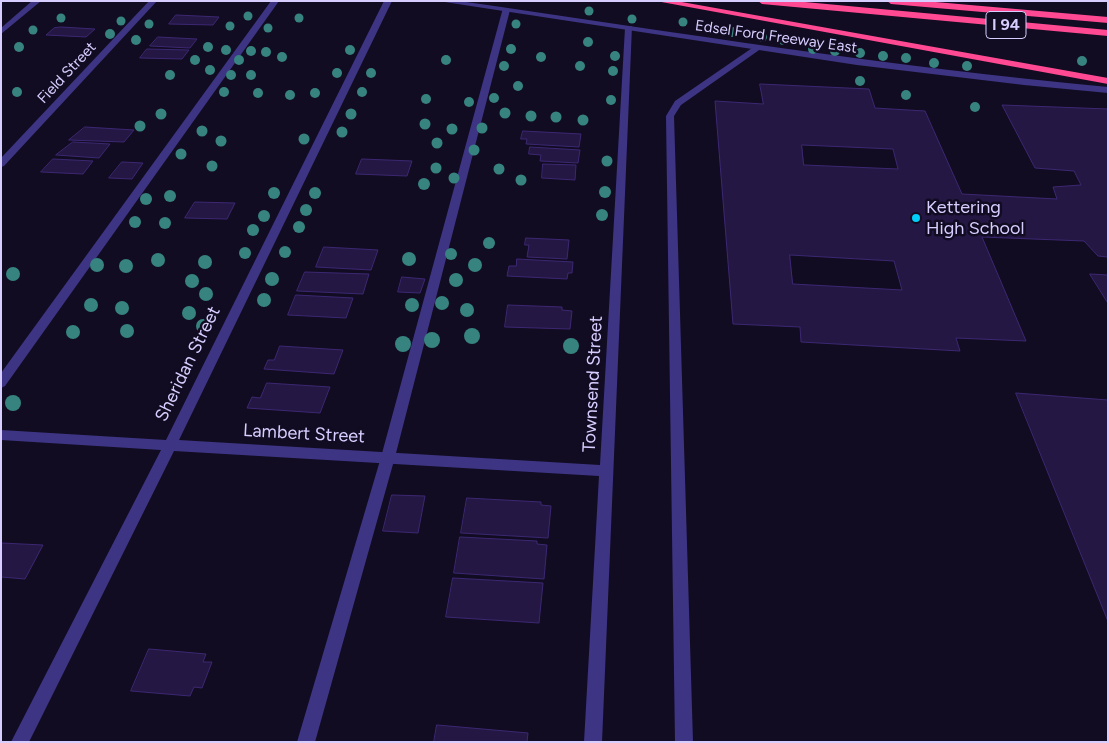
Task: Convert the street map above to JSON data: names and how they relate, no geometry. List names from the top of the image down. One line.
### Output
{"streets":{"highway":["I 94"],"street":["Edsel Ford Freeway East","Field Street","Sheridan Street","Townsend Street","Lambert Street"]},"crossings":[["Edsel Ford Freeway East","Townsend Street"],["Sheridan Street","Lambert Street"],["Townsend Street","Lambert Street"]],"places":["Kettering High School"]}
